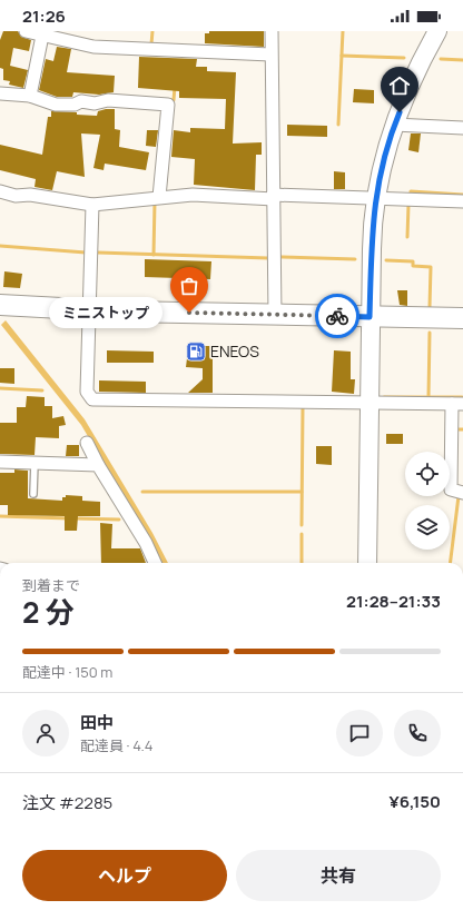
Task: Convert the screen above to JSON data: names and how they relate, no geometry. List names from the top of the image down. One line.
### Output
{"places":{"other":["ミニストップ"],"fuel station":["ENEOS"]},"page":{"status":"21:26","bubble":"ミニストップ","heading":["2 分","到着まで","21:28–21:33"],"panel":["田中","配達員 · 4.4","注文 #2285","¥6,150"],"bar":"配達中 · 150 m","buttons":["ヘルプ","共有"]}}
